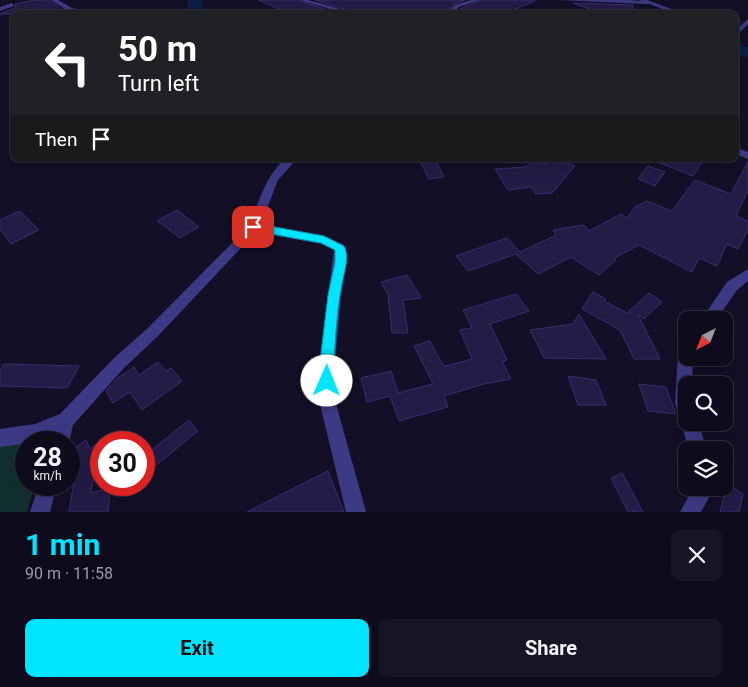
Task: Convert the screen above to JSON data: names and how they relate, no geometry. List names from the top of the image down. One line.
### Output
{"north":"bottom left","page":{"turn":["50 m","Turn left"],"then":"Then","speed":"28 km/h","limit":"30","heading":["1 min","90 m · 11:58"],"buttons":["Exit","Share"]}}
